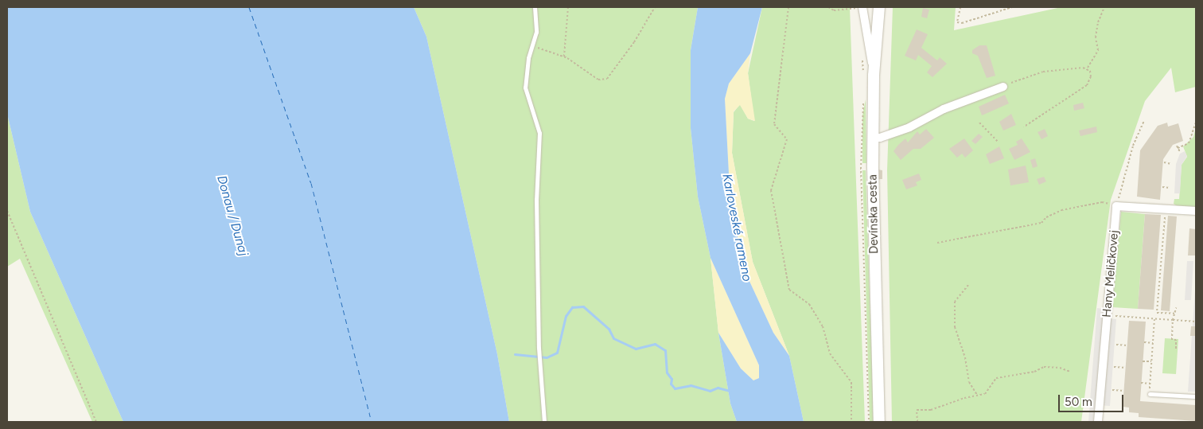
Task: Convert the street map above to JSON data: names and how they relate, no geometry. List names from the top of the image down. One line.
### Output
{"streets":{"street":["Devínska cesta","Hany Meličkovej"]},"water":["Donau / Dunaj","Karloveské rameno"],"scale_bar":"50 m"}
